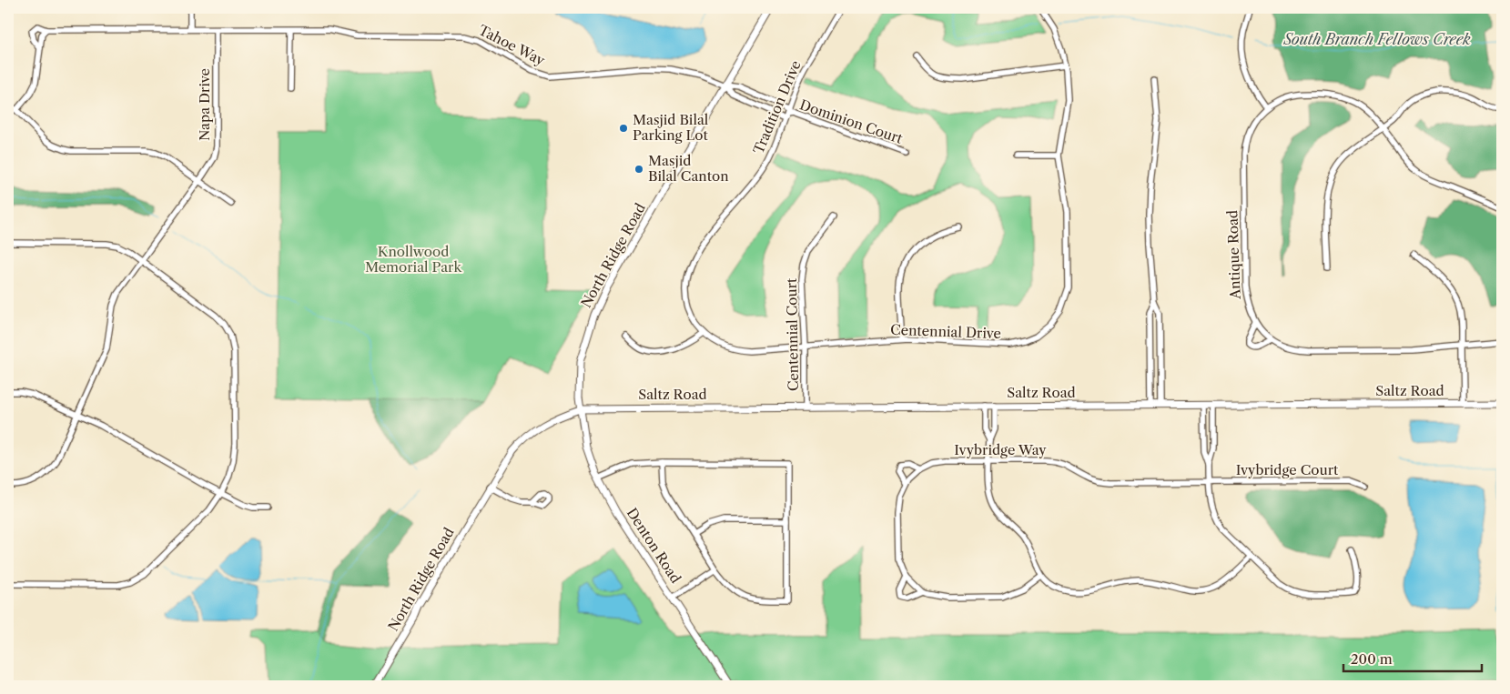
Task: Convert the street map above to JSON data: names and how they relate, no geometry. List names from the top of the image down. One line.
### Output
{"streets":{"street":["Tahoe Way","Napa Drive","Tradition Drive","Dominion Court","Antique Road","North Ridge Road","Centennial Drive","Centennial Court","Saltz Road","Ivybridge Way","Ivybridge Court","Denton Road"]},"crossings":[["Tahoe Way","Napa Drive"],["Tahoe Way","North Ridge Road"],["Tradition Drive","Dominion Court"],["Tradition Drive","Centennial Drive"],["Tradition Drive","Centennial Court"],["North Ridge Road","Saltz Road"],["North Ridge Road","Denton Road"],["Centennial Drive","Centennial Court"],["Centennial Court","Saltz Road"],["Saltz Road","Denton Road"],["Ivybridge Way","Ivybridge Court"]],"water":["South Branch Fellows Creek"],"parks":["Knollwood Memorial Park"],"places":["Masjid Bilal Parking Lot","Masjid Bilal Canton"],"scale_bar":"200 m"}
